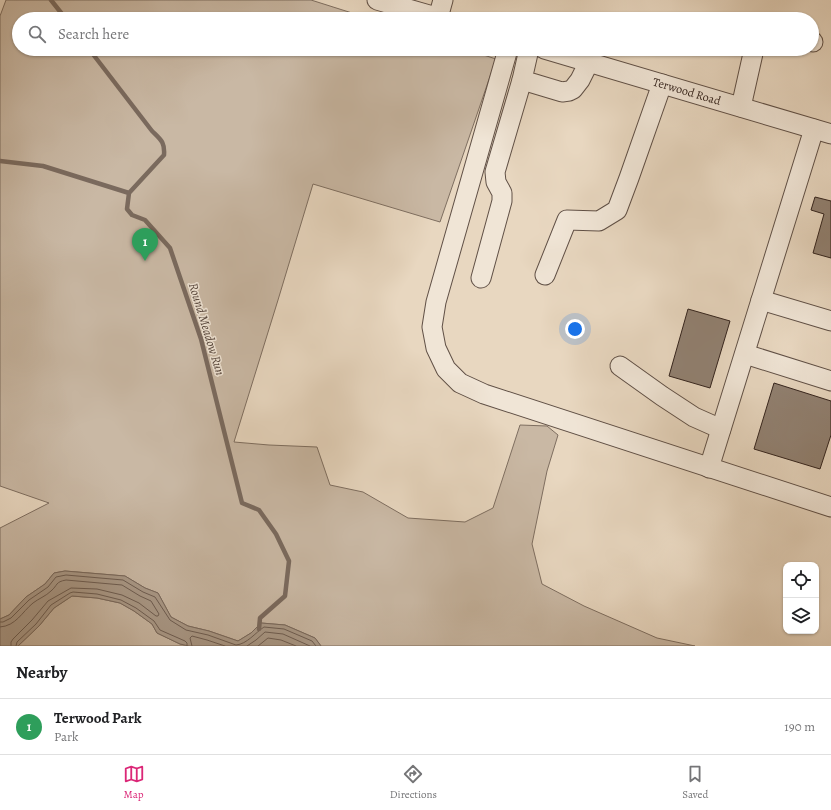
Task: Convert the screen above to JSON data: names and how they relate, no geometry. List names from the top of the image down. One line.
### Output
{"streets":{"street":["Terwood Road"]},"water":["Round Meadow Run"],"page":{"search":"Search here","pins":"1","heading":"Nearby","list":[{"mark":"1","name":"Terwood Park","note":"Park","value":"190 m"}],"nav":["Map","Directions","Saved"]}}
